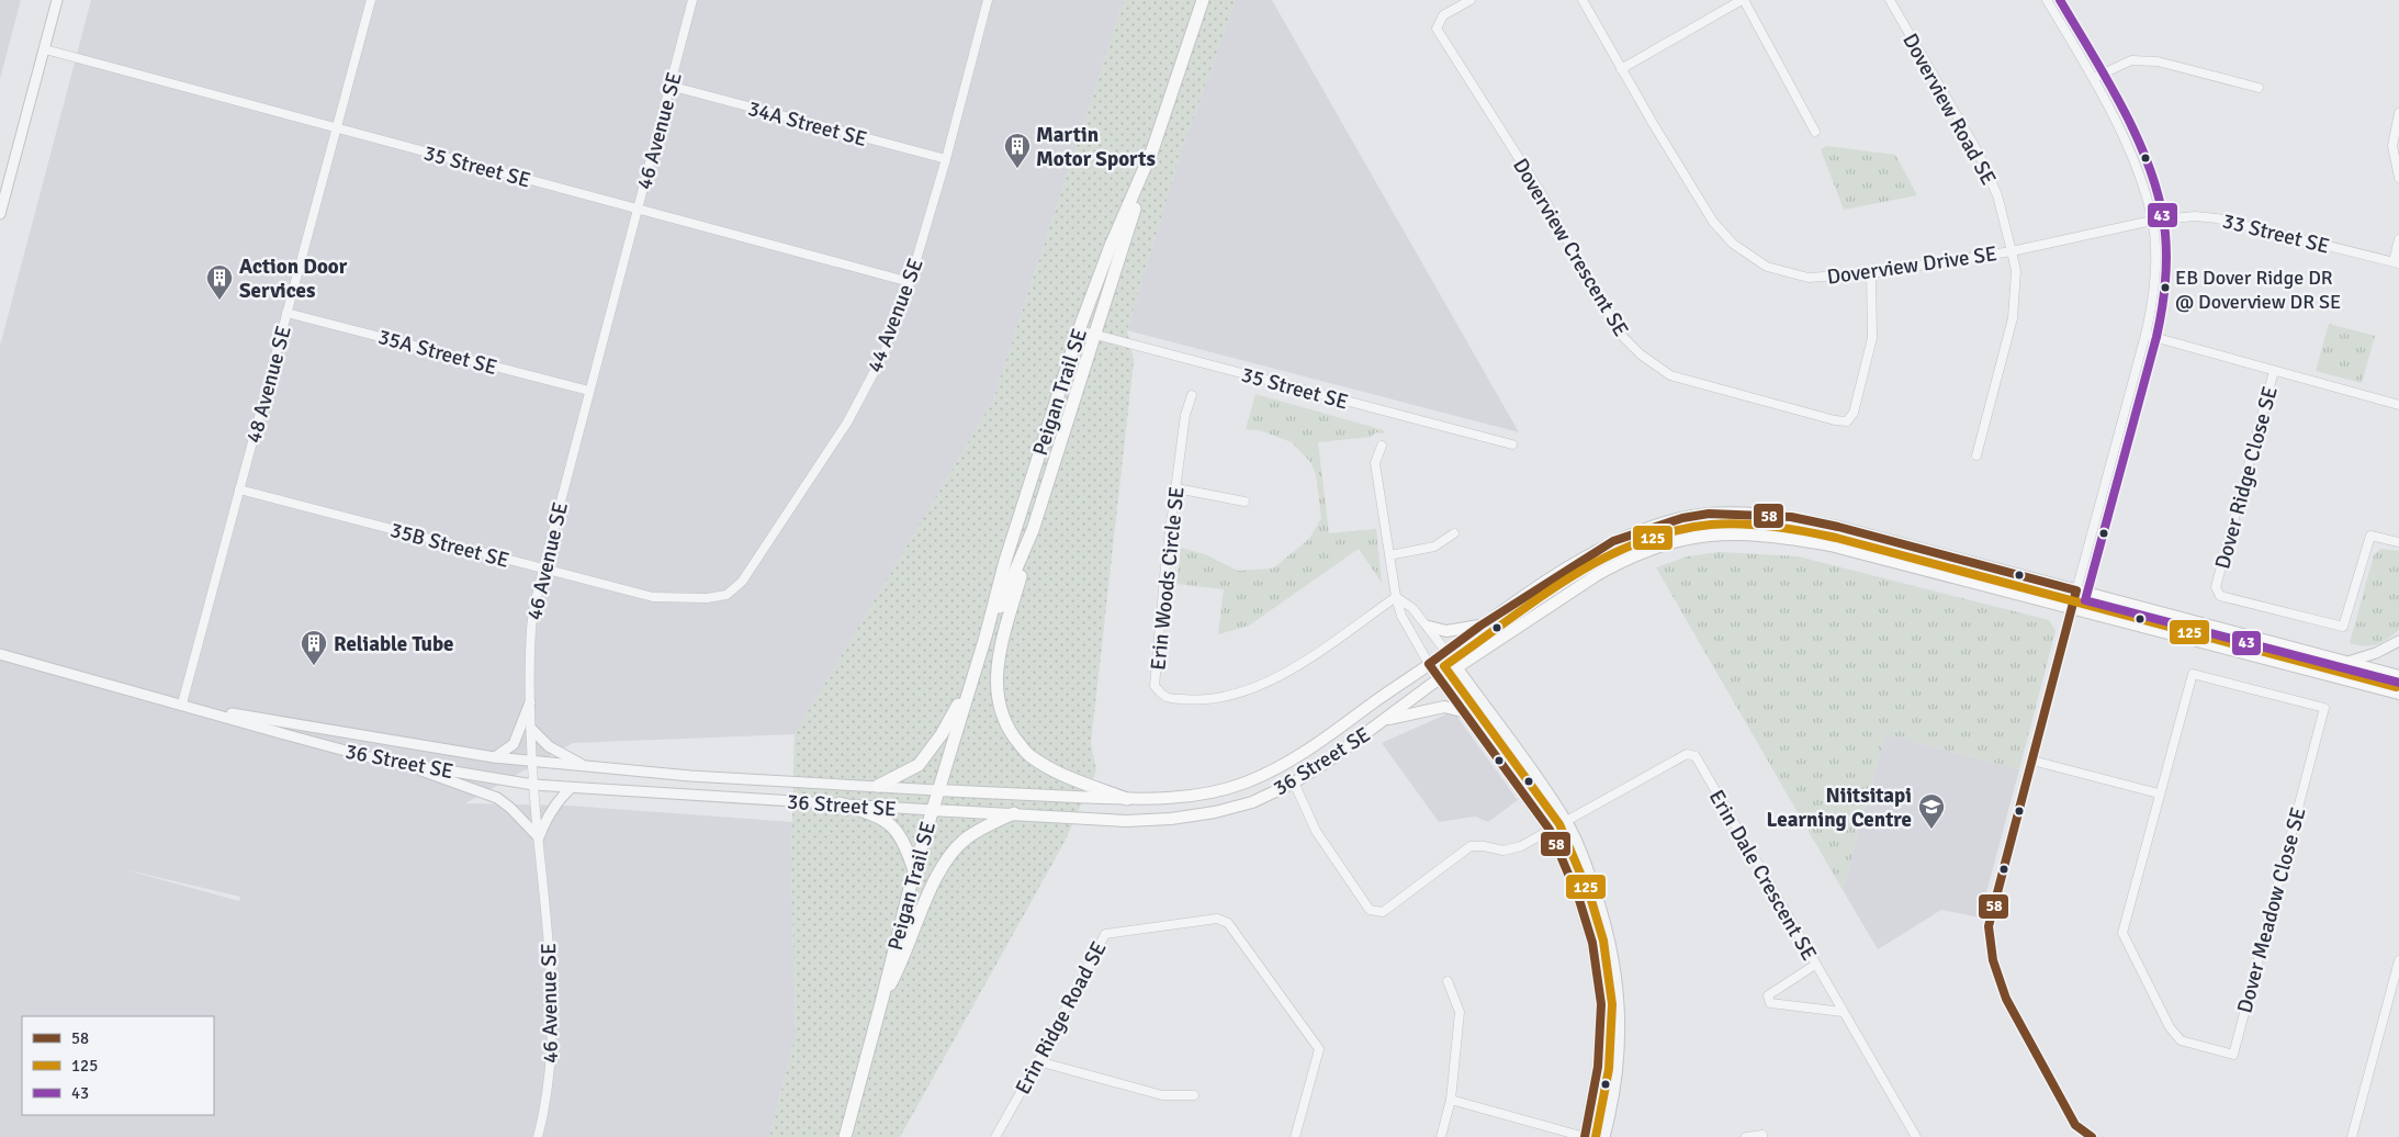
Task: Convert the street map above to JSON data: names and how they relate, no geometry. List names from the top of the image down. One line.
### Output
{"streets":{"main road":["Peigan Trail SE","36 Street SE"],"street":["Doverview Road SE","34A Street SE","46 Avenue SE","35 Street SE","33 Street SE","Doverview Crescent SE","Doverview Drive SE","44 Avenue SE","35A Street SE","48 Avenue SE","Dover Ridge Close SE","35B Street SE","Erin Woods Circle SE","Erin Dale Crescent SE","Dover Meadow Close SE","Erin Ridge Road SE"]},"crossings":[["Doverview Road SE","Doverview Drive SE"],["34A Street SE","46 Avenue SE"],["34A Street SE","44 Avenue SE"],["46 Avenue SE","35 Street SE"],["46 Avenue SE","35A Street SE"],["46 Avenue SE","35B Street SE"],["46 Avenue SE","36 Street SE"],["35 Street SE","44 Avenue SE"],["35 Street SE","48 Avenue SE"],["35 Street SE","Peigan Trail SE"],["33 Street SE","Doverview Drive SE"],["Doverview Crescent SE","Doverview Drive SE"],["44 Avenue SE","35B Street SE"],["35A Street SE","48 Avenue SE"],["48 Avenue SE","35B Street SE"],["48 Avenue SE","36 Street SE"],["Peigan Trail SE","36 Street SE"],["36 Street SE","Erin Dale Crescent SE"]],"places":{"building":["Martin Motor Sports","Action Door Services","Reliable Tube"],"other":["EB Dover Ridge DR @ Doverview DR SE"],"school or university":["Niitsitapi Learning Centre"]},"lines":["transit line 43","transit line 58","transit line 125"],"legend":["58","125","43"]}
